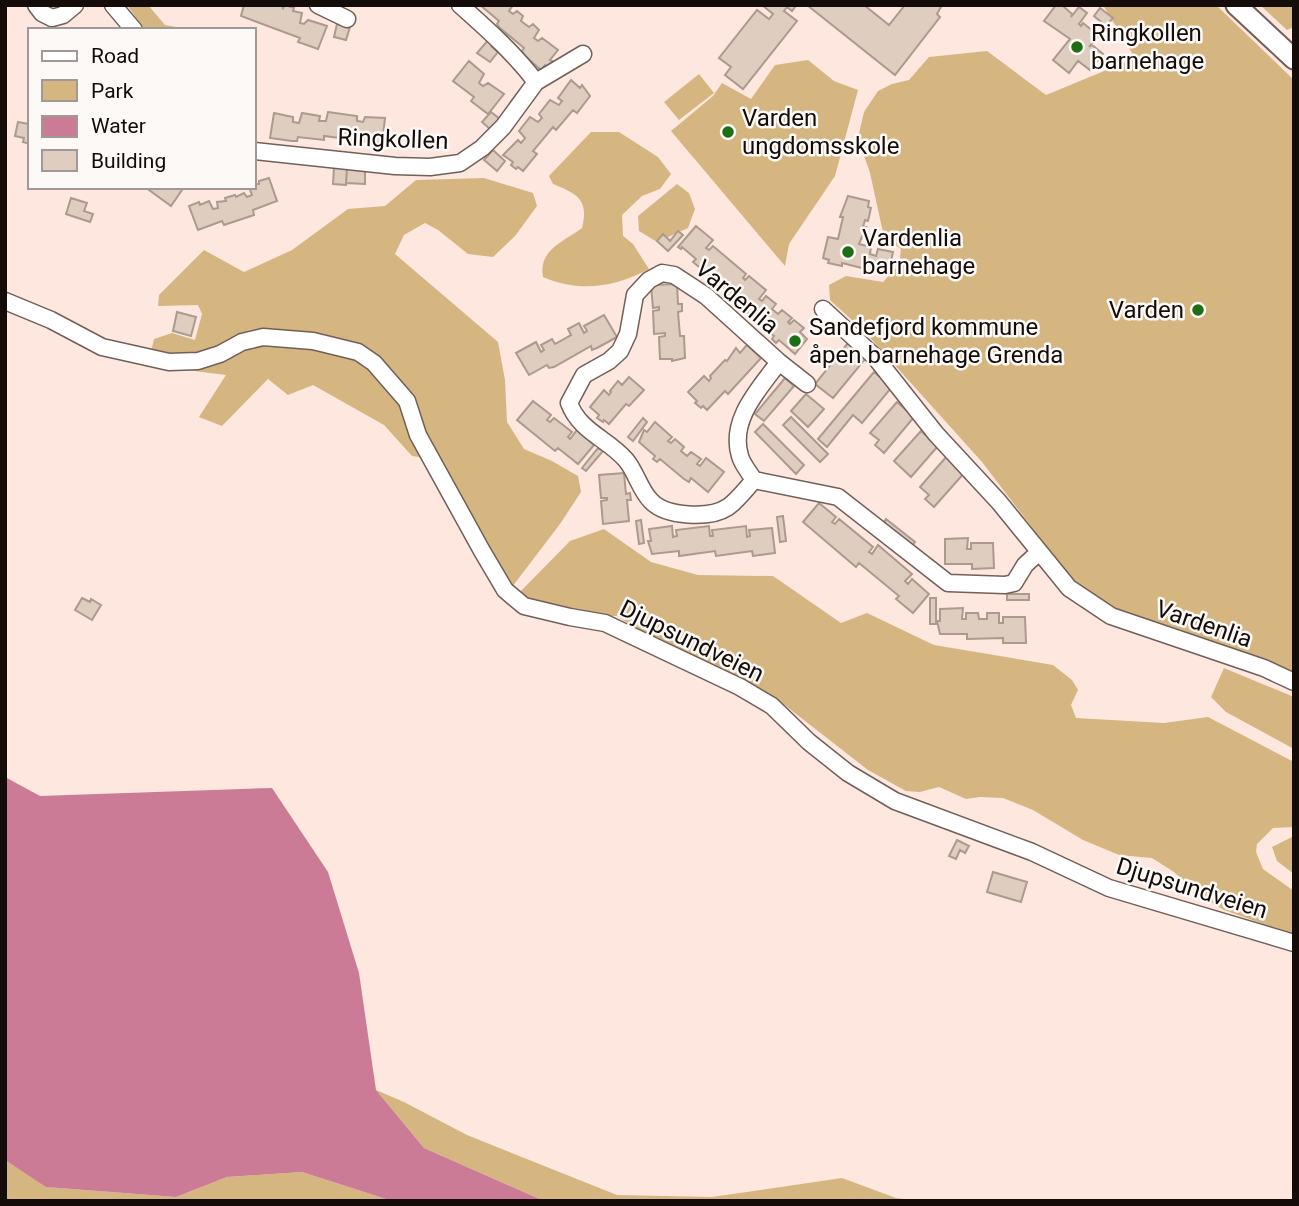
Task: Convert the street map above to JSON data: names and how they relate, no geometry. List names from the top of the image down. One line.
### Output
{"streets":{"street":["Ringkollen","Vardenlia","Djupsundveien"]},"places":["Ringkollen barnehage","Varden ungdomsskole","Vardenlia barnehage","Varden","Sandefjord kommune åpen barnehage Grenda"],"legend":["Road","Park","Water","Building"]}
